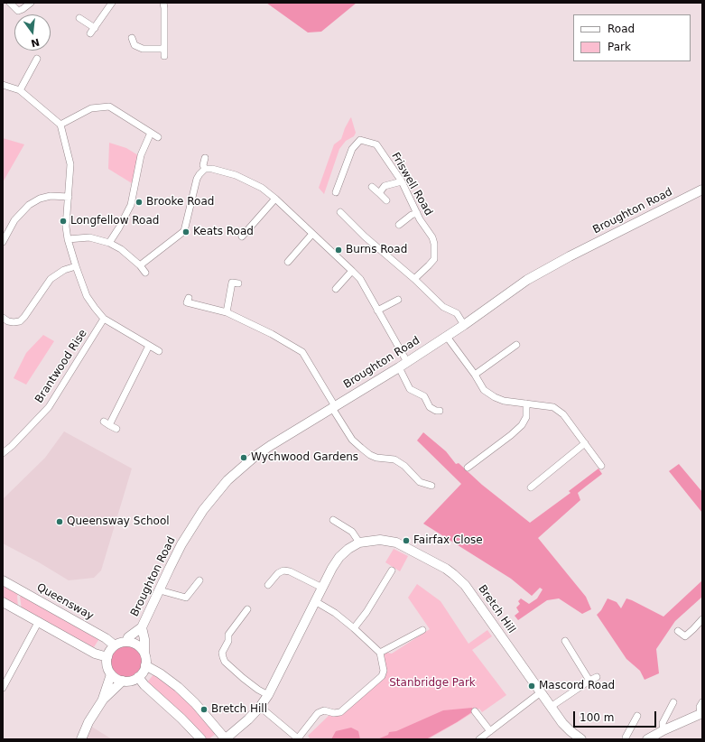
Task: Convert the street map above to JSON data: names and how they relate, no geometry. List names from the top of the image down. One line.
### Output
{"streets":{"street":["Friswell Road","Broughton Road","Brantwood Rise","Queensway","Bretch Hill"]},"parks":["Stanbridge Park"],"places":["Brooke Road","Longfellow Road","Keats Road","Burns Road","Wychwood Gardens","Queensway School","Fairfax Close","Mascord Road","Bretch Hill"],"legend":["Road","Park"],"scale_bar":"100 m","north":"bottom"}
